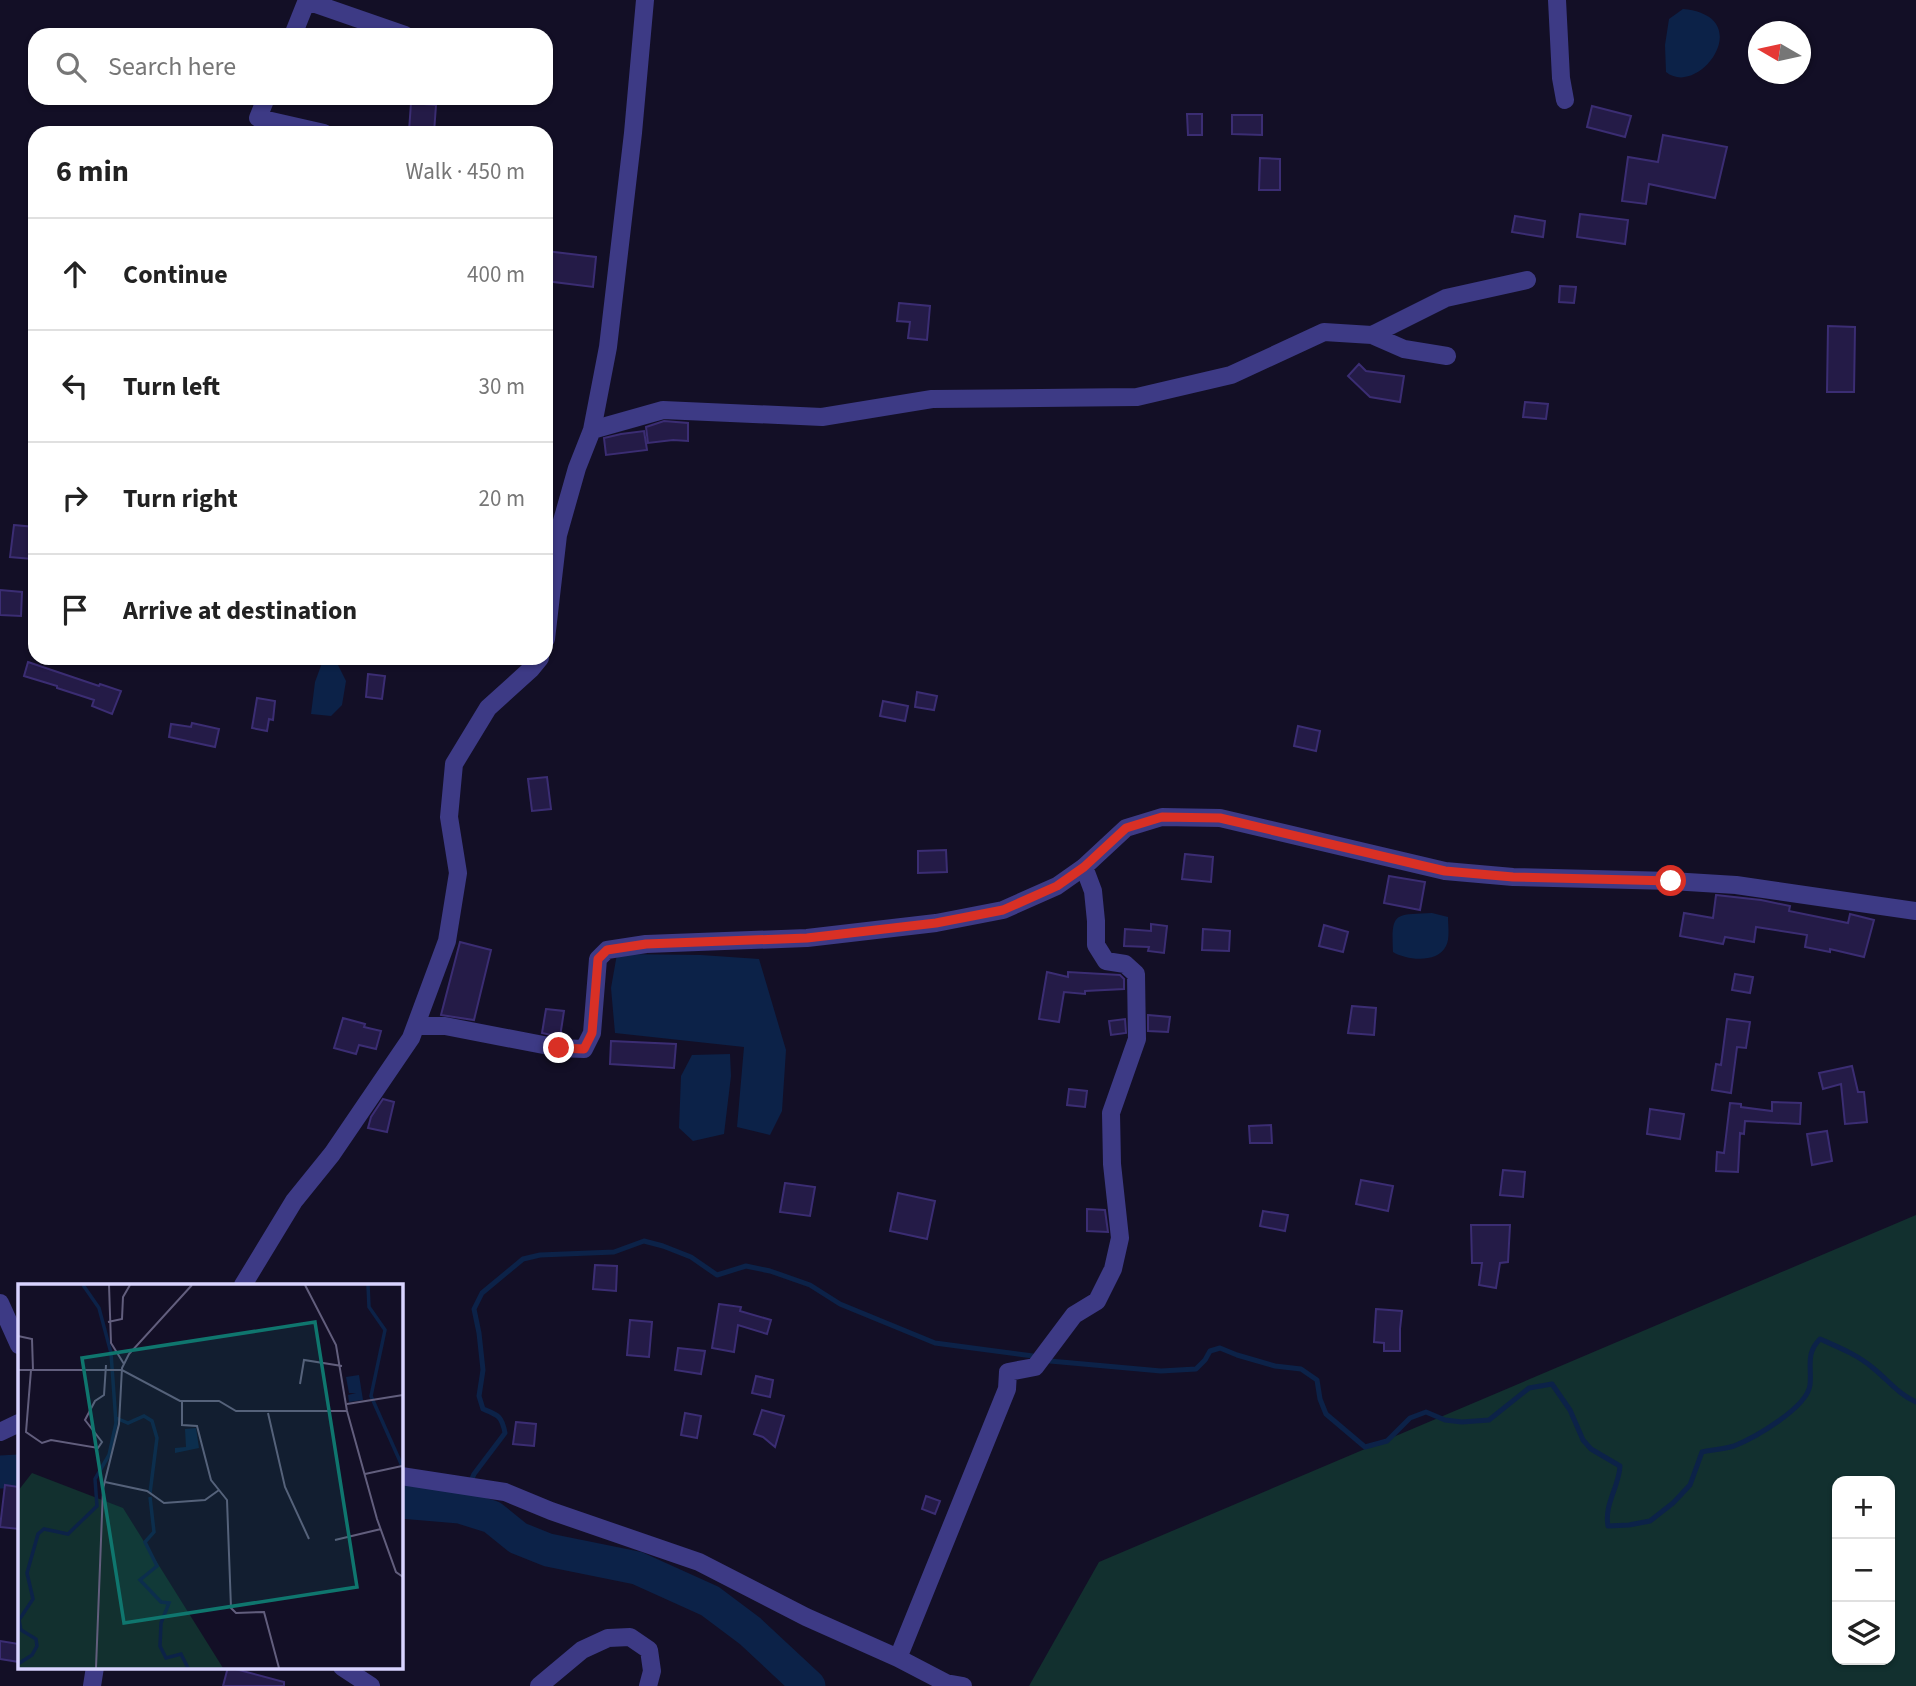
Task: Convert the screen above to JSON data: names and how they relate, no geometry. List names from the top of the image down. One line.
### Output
{"north":"left","page":{"search":"Search here","heading":["6 min","Walk · 450 m"],"list":[["Continue","400 m"],["Turn left","30 m"],["Turn right","20 m"],"Arrive at destination"],"map_buttons":["+","−"]}}
